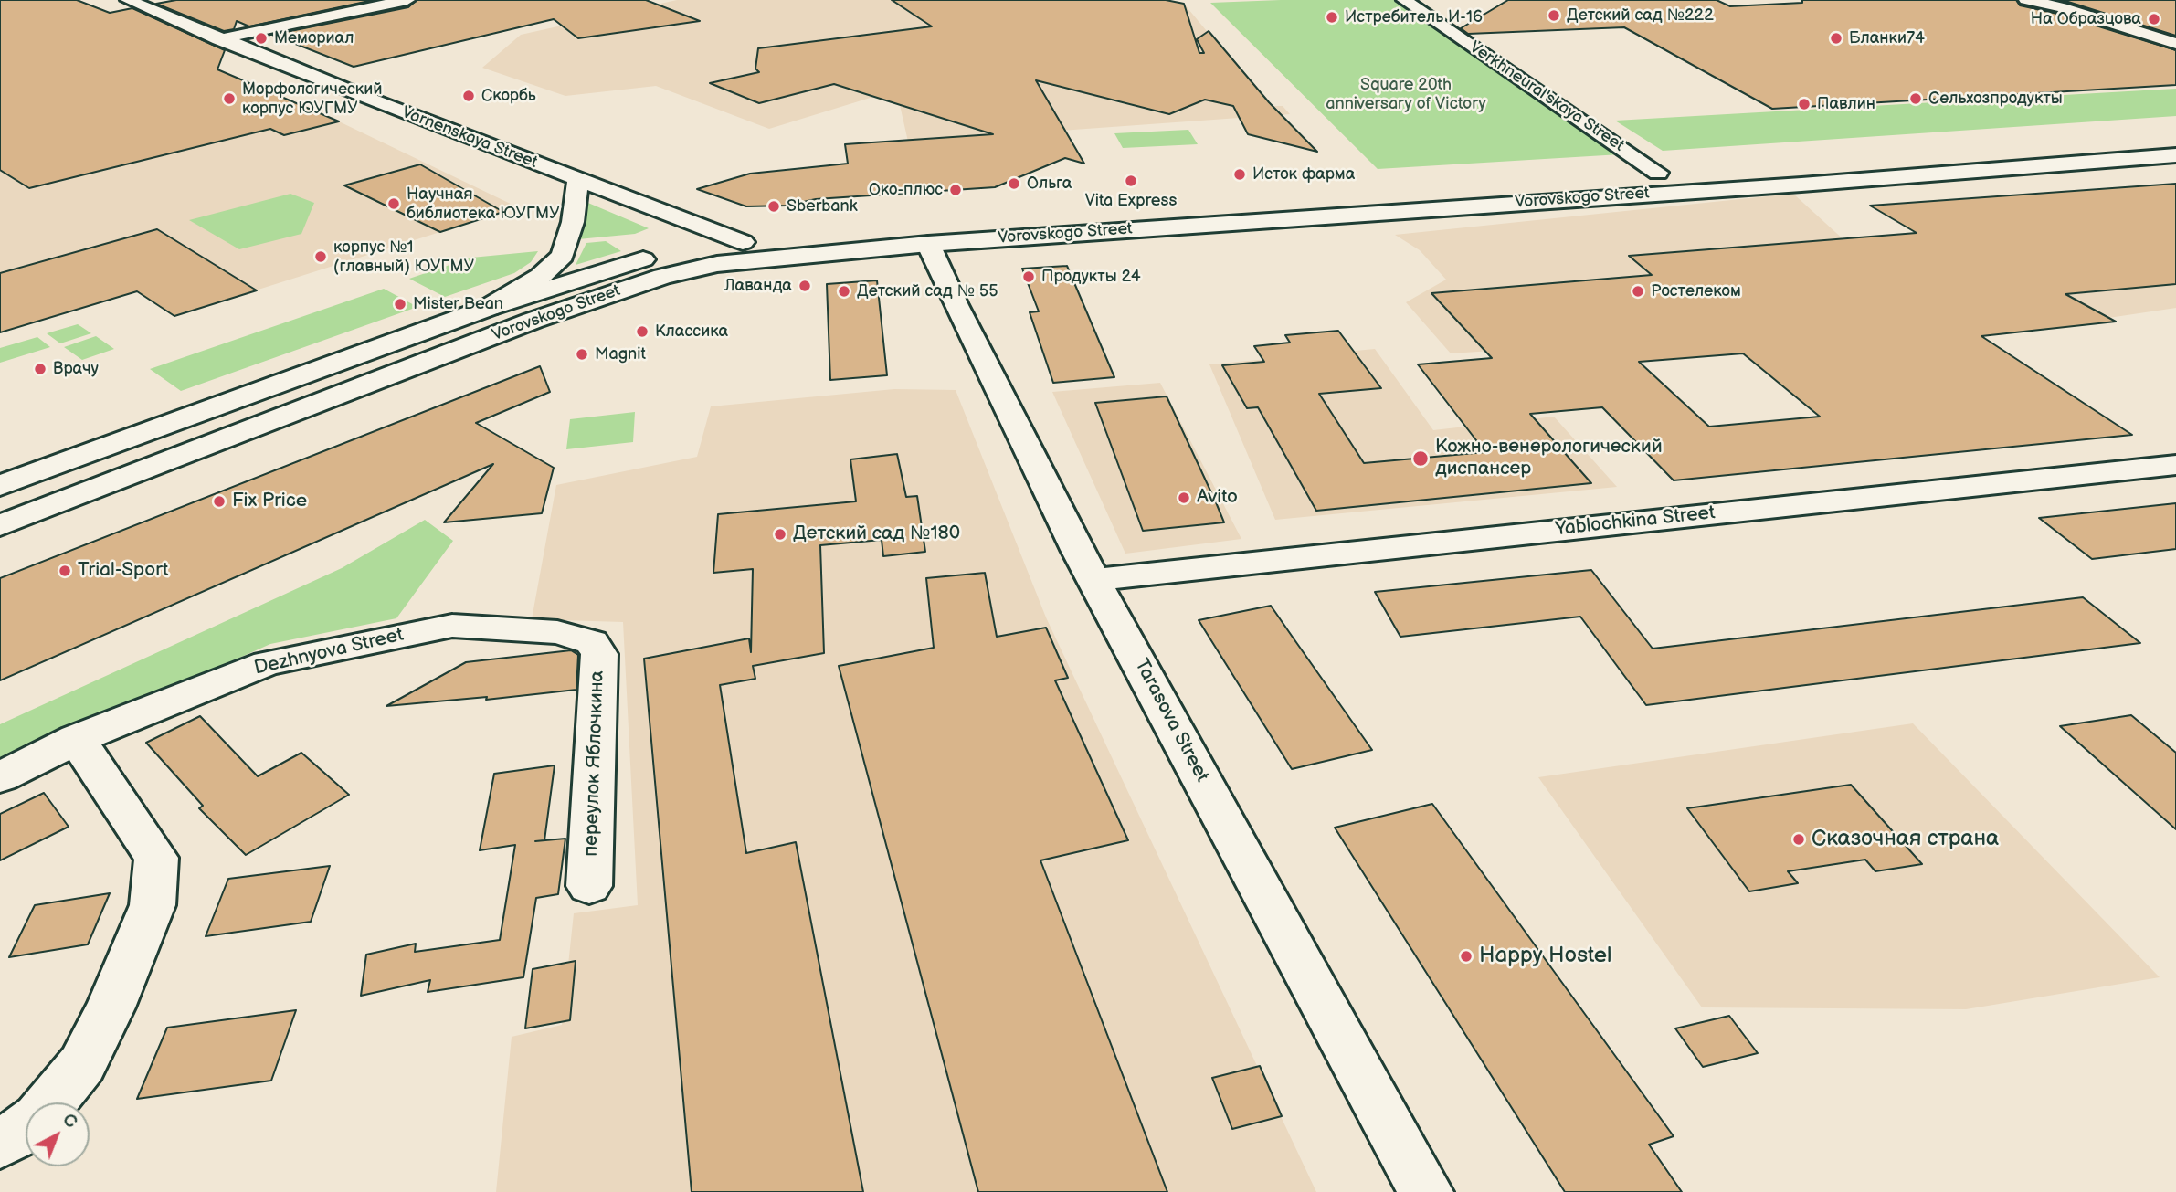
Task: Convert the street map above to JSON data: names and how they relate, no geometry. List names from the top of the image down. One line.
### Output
{"streets":{"street":["Verkhneural'skaya Street","Varnenskaya Street","Vorovskogo Street","Yablochkina Street","Dezhnyova Street","Tarasova Street","переулок Яблочкина"]},"crossings":[["Verkhneural'skaya Street","Vorovskogo Street"],["Varnenskaya Street","Vorovskogo Street"],["Vorovskogo Street","Tarasova Street"],["Yablochkina Street","Tarasova Street"],["Dezhnyova Street","переулок Яблочкина"]],"parks":["Square 20th anniversary of Victory"],"places":["Детский сад №222","Истребитель И-16","На Образцова","Мемориал","Бланки74","Скорбь","Морфологический корпус ЮУГМУ","Сельхозпродукты","Павлин","Исток фарма","Vita Express","Ольга","Око-плюс","Научная библиотека ЮУГМУ","Sberbank","корпус №1 (главный) ЮУГМУ","Продукты 24","Лаванда","Детский сад № 55","Ростелеком","Mister Bean","Классика","Magnit","Врачу","Кожно-венерологический диспансер","Avito","Fix Price","Детский сад №180","Trial-Sport","Сказочная страна","Happy Hostel"],"north":"top right"}
